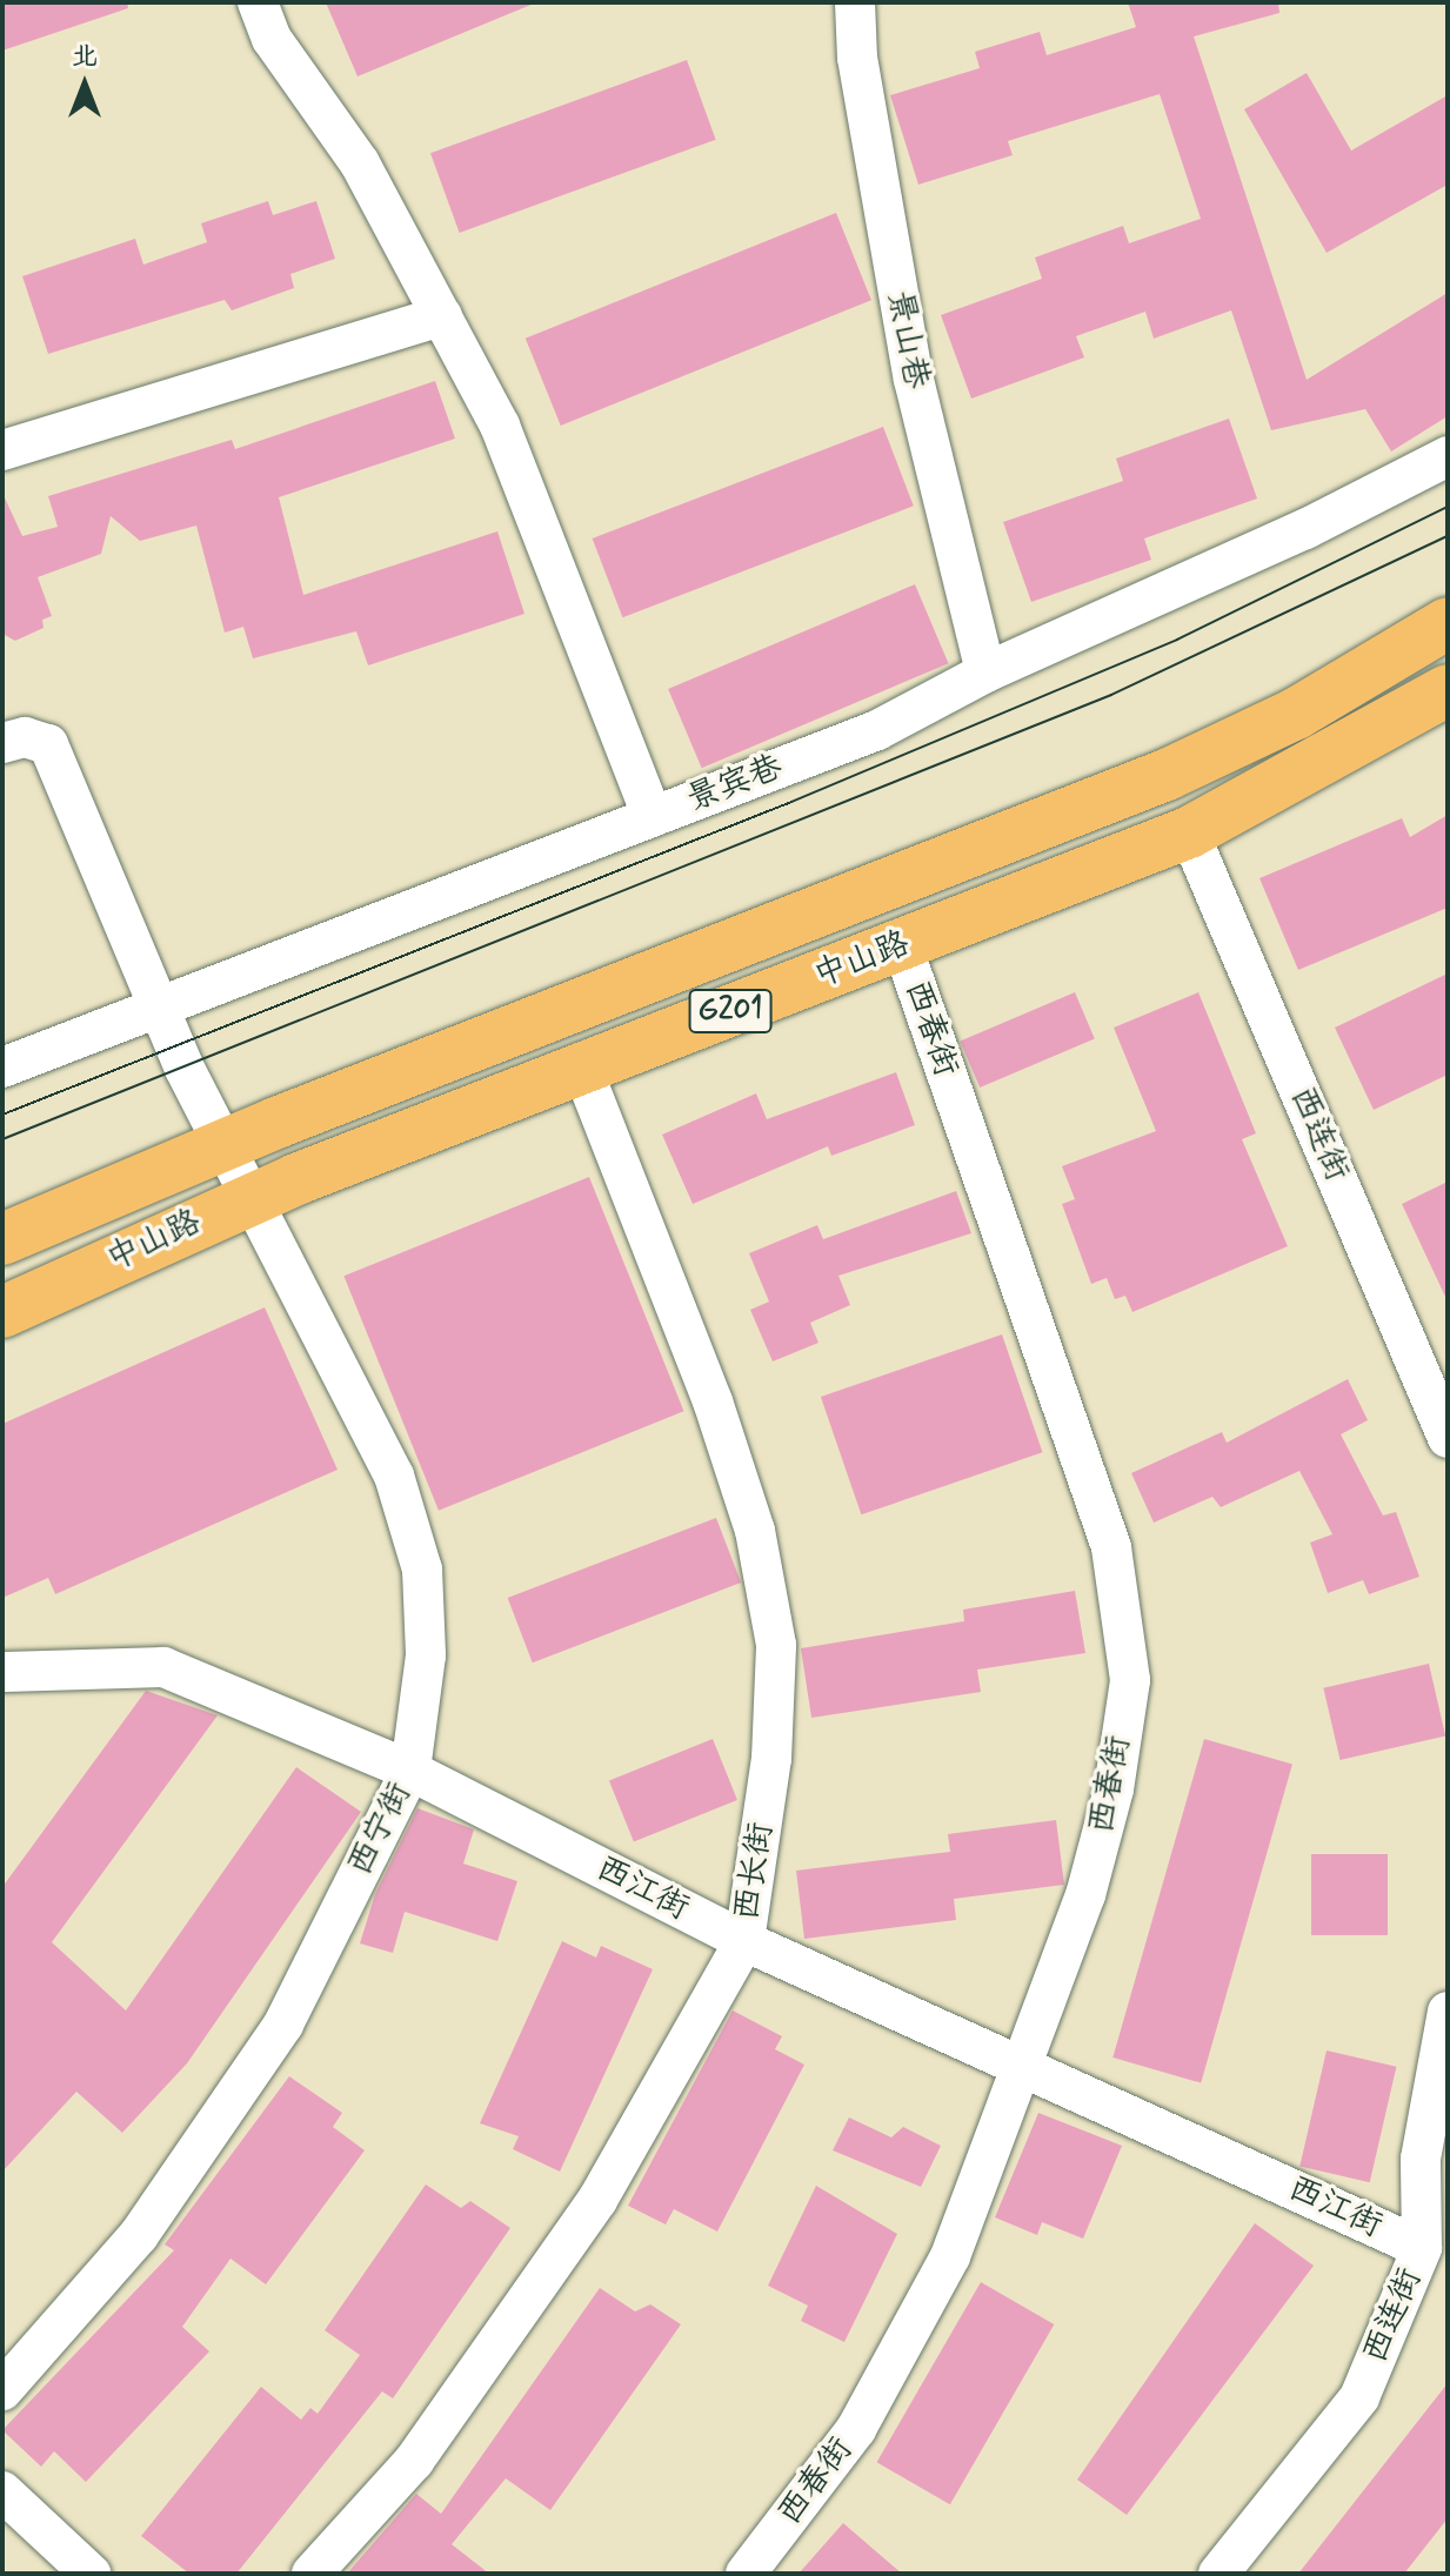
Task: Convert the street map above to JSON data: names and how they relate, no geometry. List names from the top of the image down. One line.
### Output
{"streets":{"highway":["中山路","G201"],"street":["景山巷","景宾巷","西春街","西连街","西宁街","西长街","西江街"]},"crossings":[["景山巷","景宾巷"],["景宾巷","西宁街"],["中山路","西春街"],["中山路","西连街"],["中山路","西宁街"],["中山路","西长街"],["西春街","西江街"],["西连街","西江街"],["西宁街","西江街"],["西长街","西江街"]],"north":"top"}
